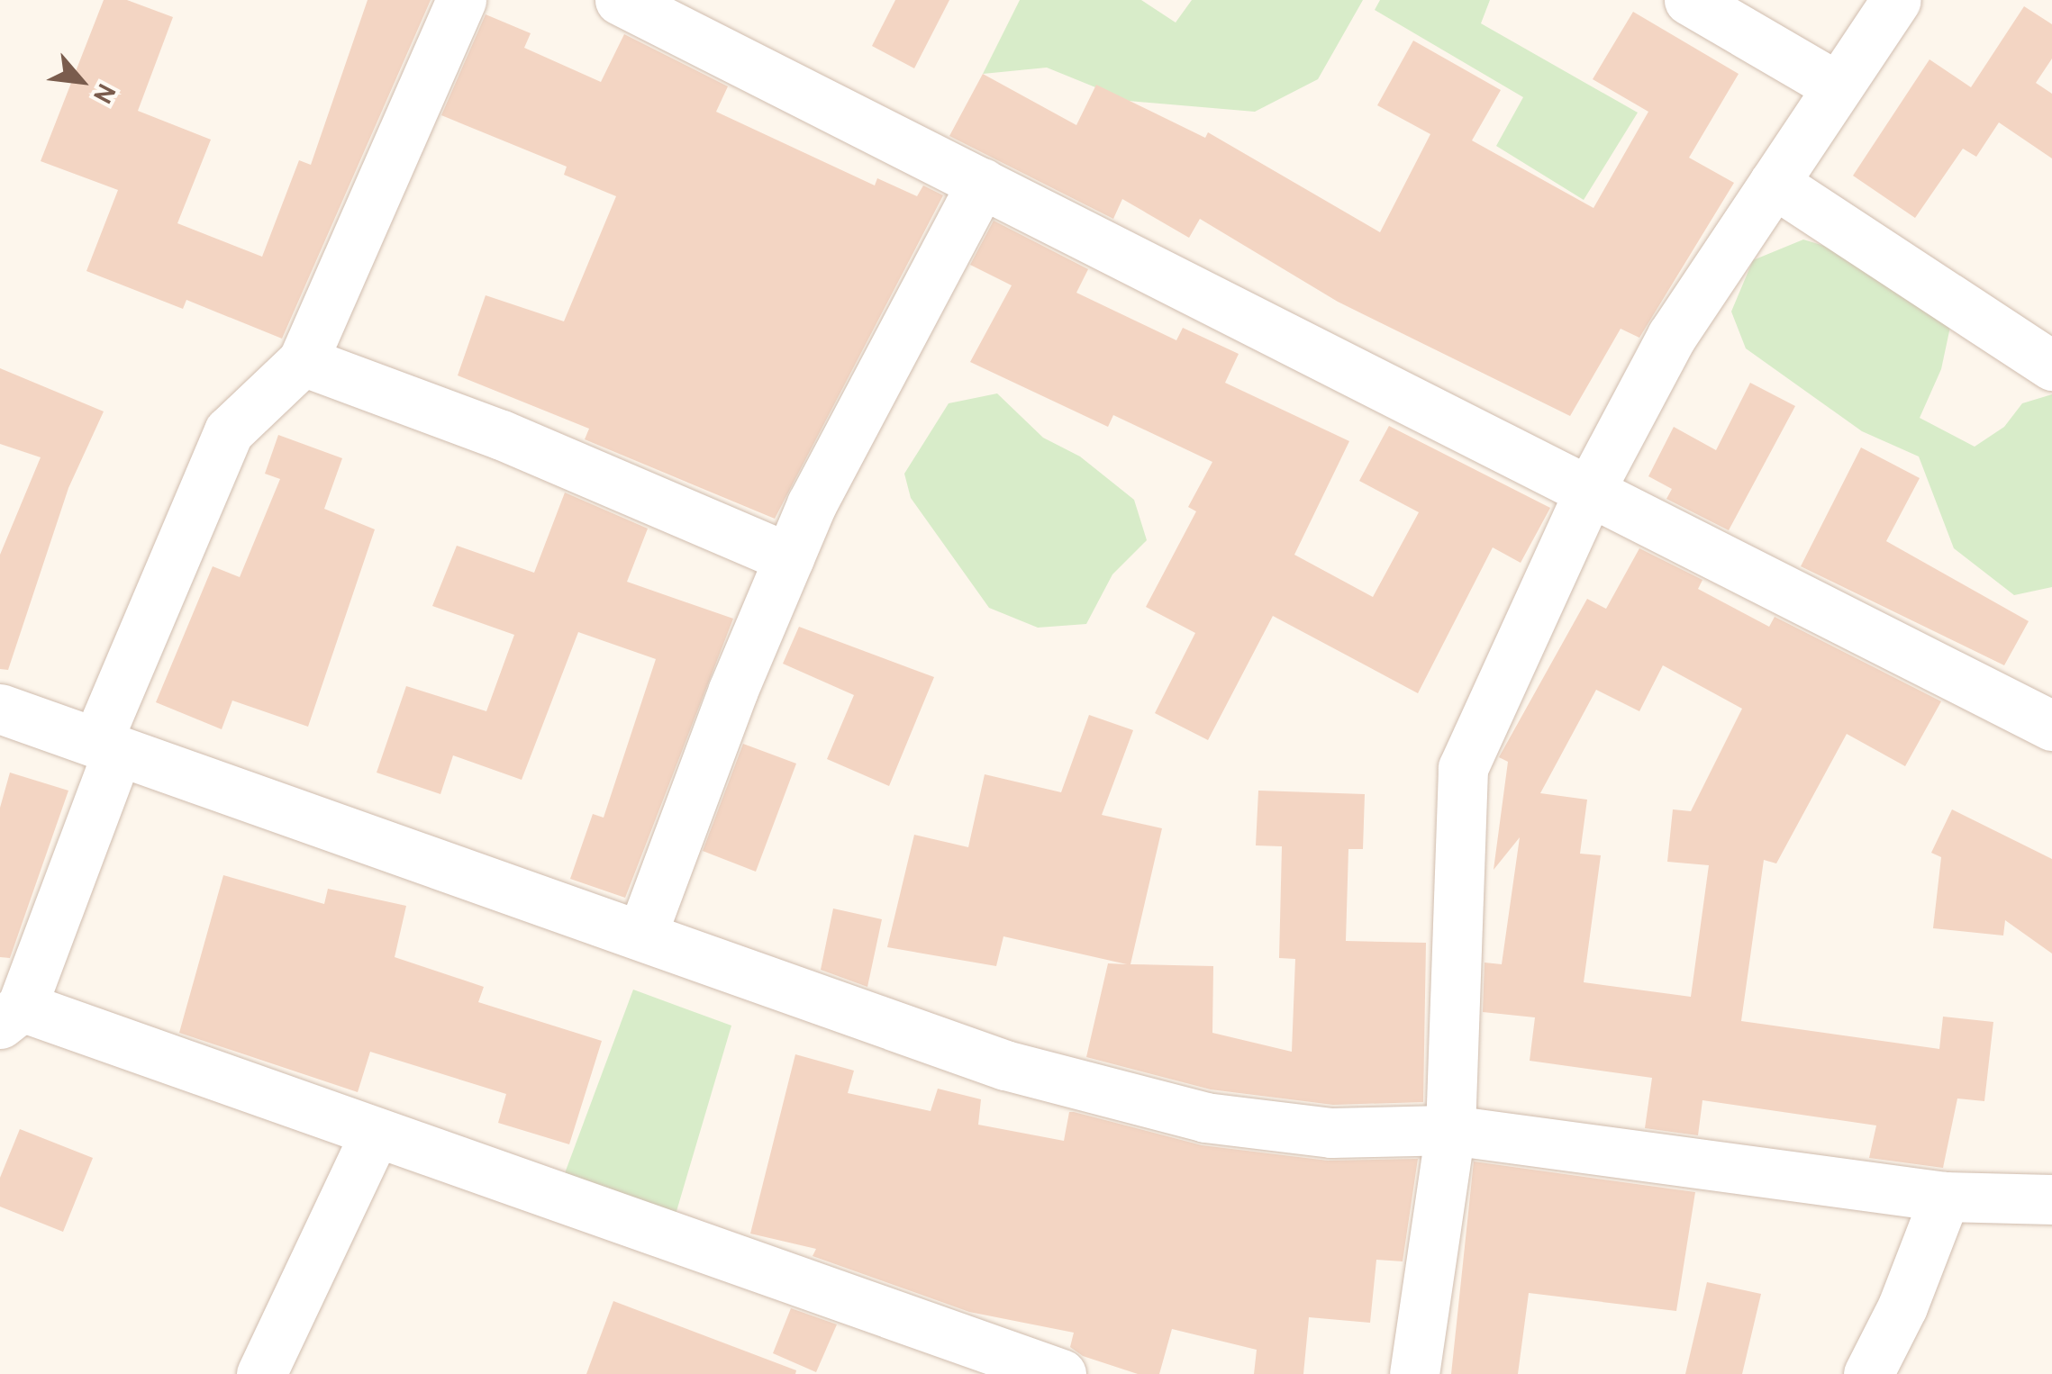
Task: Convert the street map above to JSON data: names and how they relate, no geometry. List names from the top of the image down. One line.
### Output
{"north":"bottom right"}
